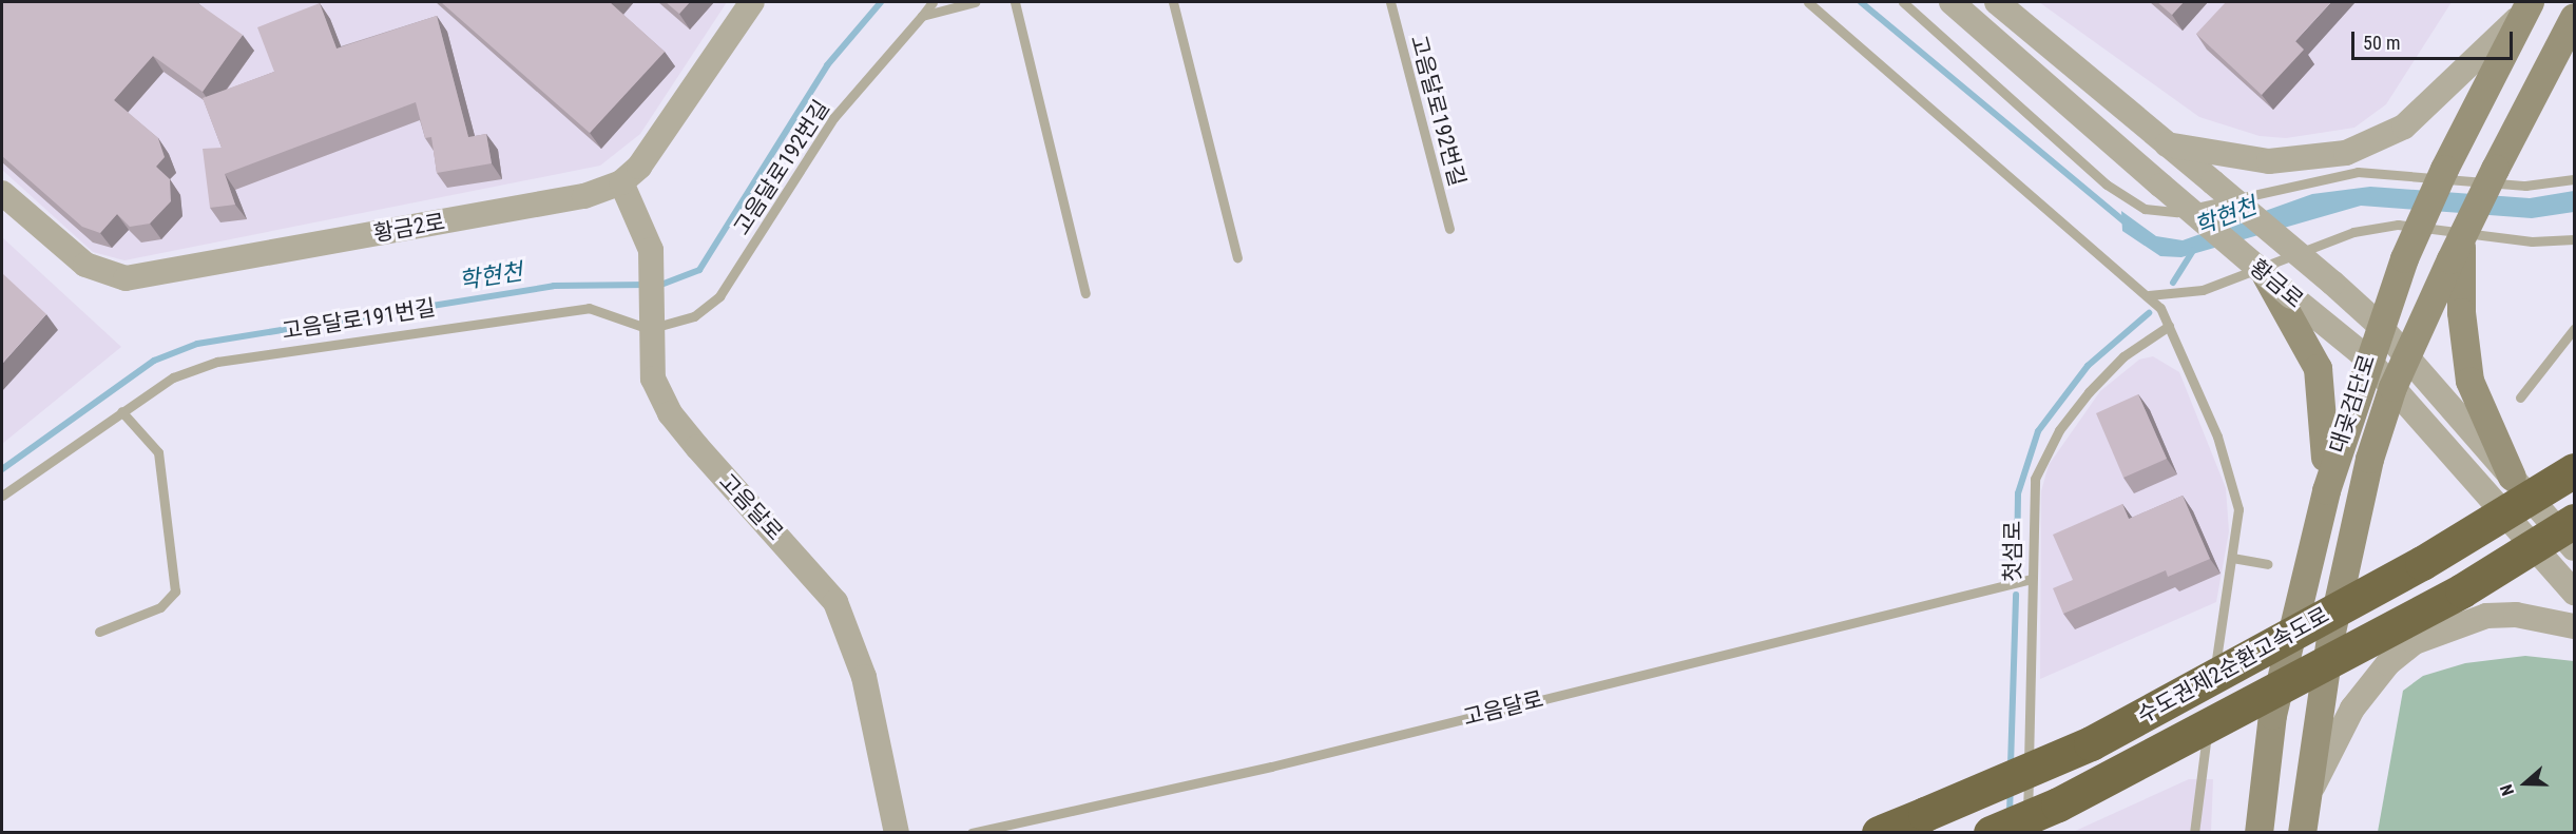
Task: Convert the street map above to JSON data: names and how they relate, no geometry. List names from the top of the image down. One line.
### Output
{"streets":{"highway":["수도권제2순환고속도로"],"main road":["대곶검단로"],"street":["황금2로","황금로","고음달로"],"lane":["고음달로192번길","고음달로191번길","첫섬로"]},"crossings":[["고음달로192번길","고음달로191번길"],["고음달로192번길","고음달로"],["황금2로","고음달로"],["황금로","대곶검단로"],["고음달로191번길","고음달로"],["고음달로","첫섬로"]],"water":["학현천"],"scale_bar":"50 m","north":"left"}
